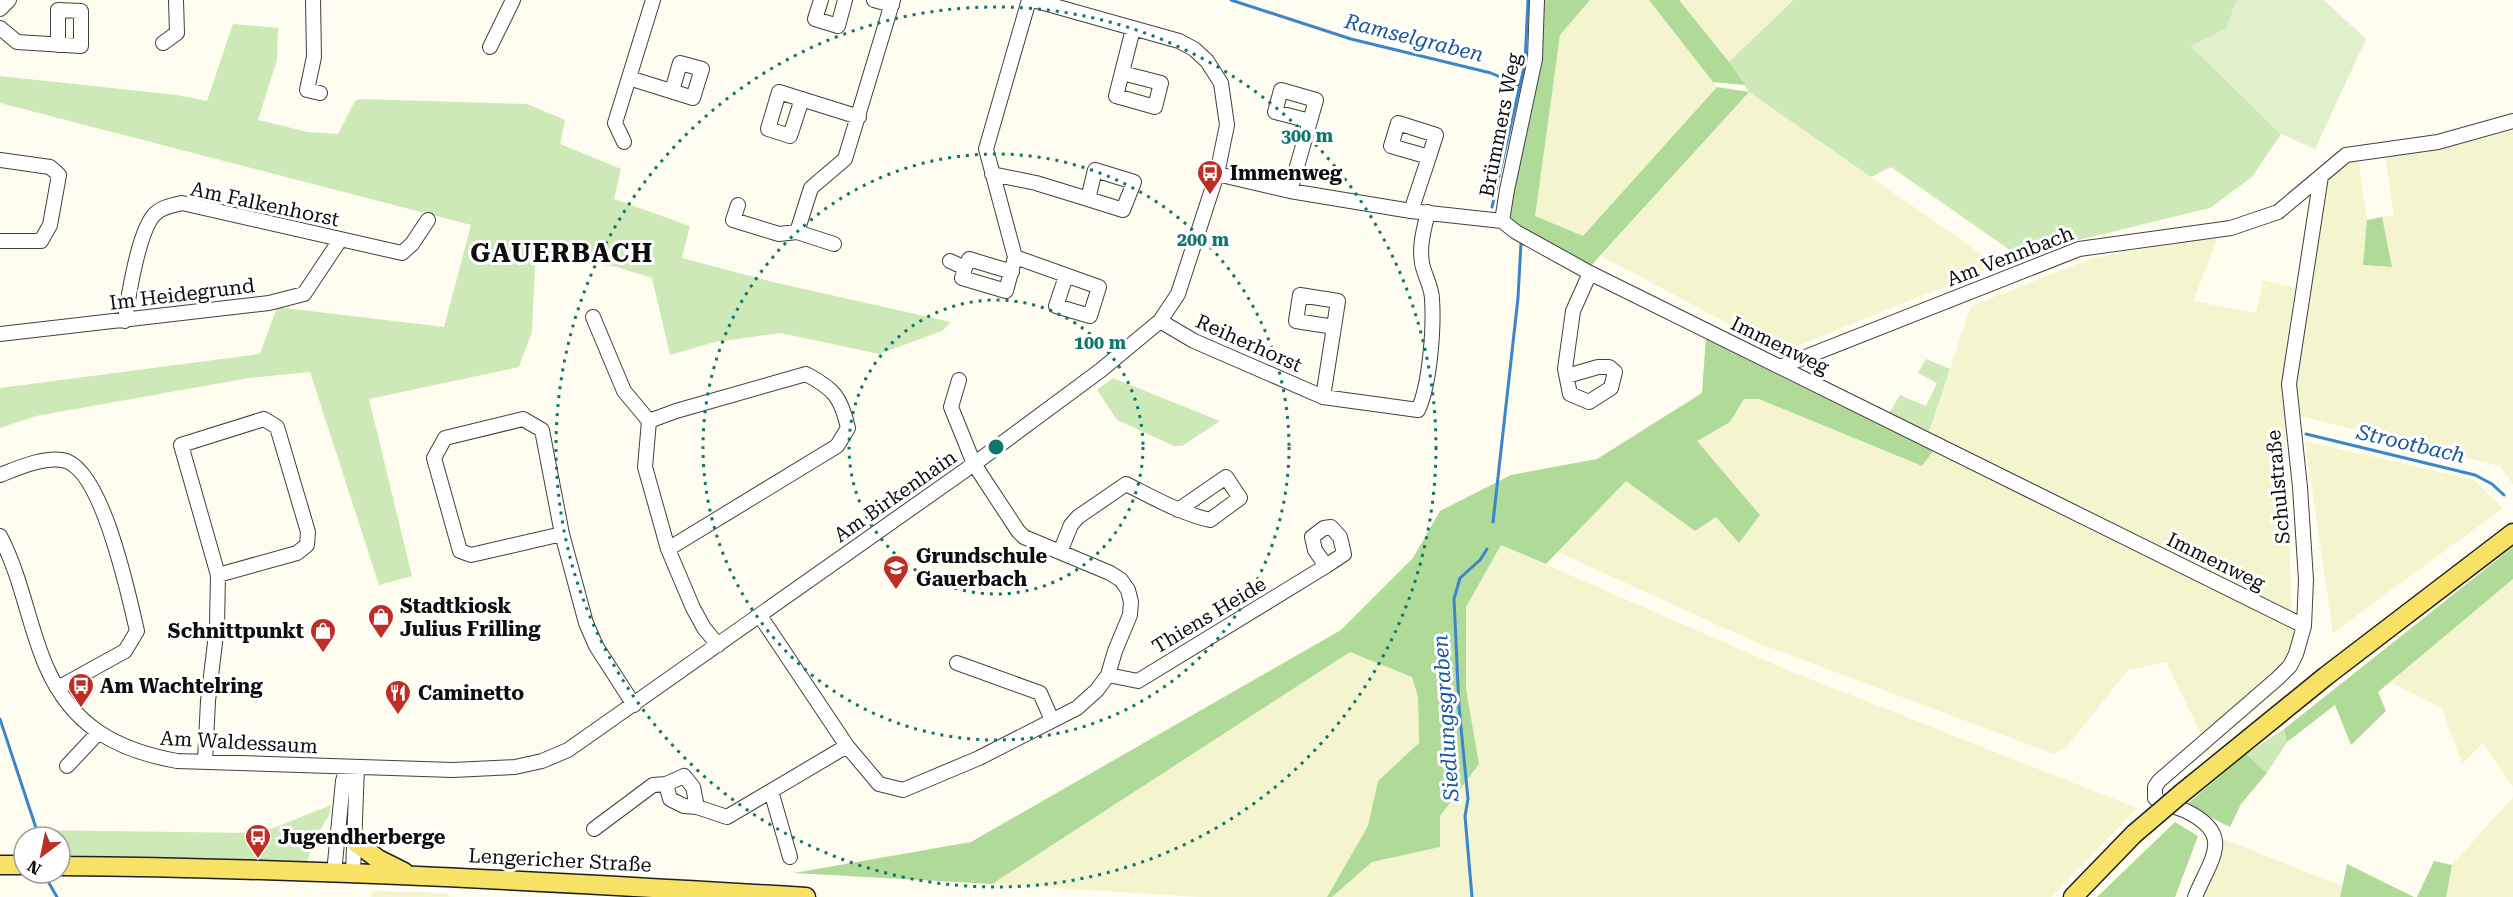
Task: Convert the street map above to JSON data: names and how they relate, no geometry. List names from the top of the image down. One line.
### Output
{"streets":{"main road":["Lengericher Straße"],"street":["Brümmers Weg","Am Falkenhorst","Am Vennbach","Im Heidegrund","Reiherhorst","Immenweg","Schulstraße","Am Birkenhain","Thiens Heide","Am Waldessaum"]},"crossings":[["Brümmers Weg","Immenweg"],["Am Falkenhorst","Im Heidegrund"],["Am Vennbach","Immenweg"],["Am Vennbach","Schulstraße"],["Reiherhorst","Immenweg"],["Reiherhorst","Am Birkenhain"],["Immenweg","Schulstraße"],["Immenweg","Am Birkenhain"],["Am Birkenhain","Thiens Heide"],["Am Birkenhain","Am Waldessaum"]],"districts":["GAUERBACH"],"water":["Ramselgraben","Strootbach","Siedlungsgraben"],"places":{"bus stop":["Immenweg","Am Wachtelring","Jugendherberge"],"school or university":["Grundschule Gauerbach"],"shop":["Stadtkiosk Julius Frilling","Schnittpunkt"],"restaurant":["Caminetto"]},"north":"bottom left","rings":["300 m","200 m","100 m"]}
